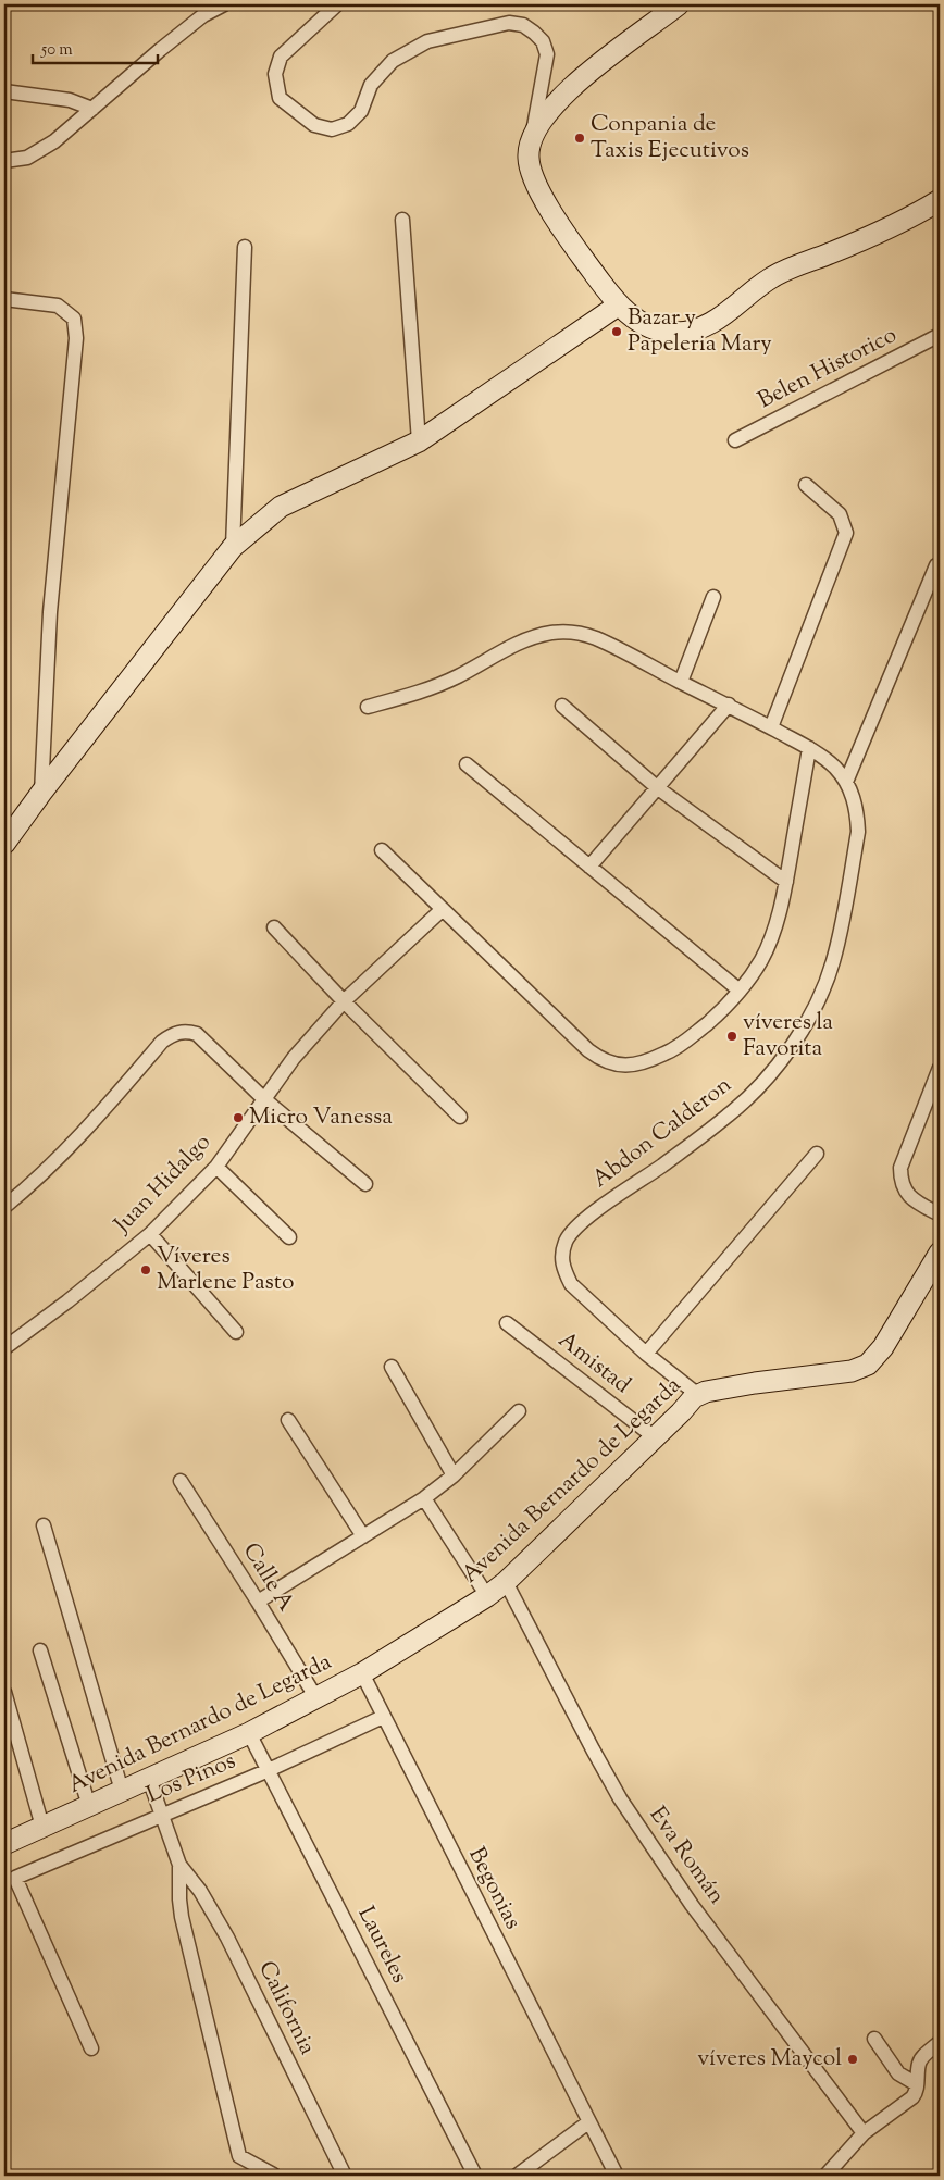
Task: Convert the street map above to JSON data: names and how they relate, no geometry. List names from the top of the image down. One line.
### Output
{"streets":{"street":["Belen Historico","Abdon Calderon","Juan Hidalgo","Amistad","Avenida Bernardo de Legarda","Calle A","Los Pinos","Eva Román","Begonias","Laureles","California"]},"crossings":[["Abdon Calderon","Avenida Bernardo de Legarda"],["Amistad","Avenida Bernardo de Legarda"],["Avenida Bernardo de Legarda","Calle A"],["Avenida Bernardo de Legarda","Eva Román"],["Avenida Bernardo de Legarda","Begonias"],["Avenida Bernardo de Legarda","Laureles"],["Los Pinos","Begonias"],["Los Pinos","Laureles"]],"places":["Conpania de Taxis Ejecutivos","Bazar y Papeleria Mary","víveres la Favorita","Micro Vanessa","Víveres Marlene Pasto","víveres Maycol"],"scale_bar":"50 m"}
